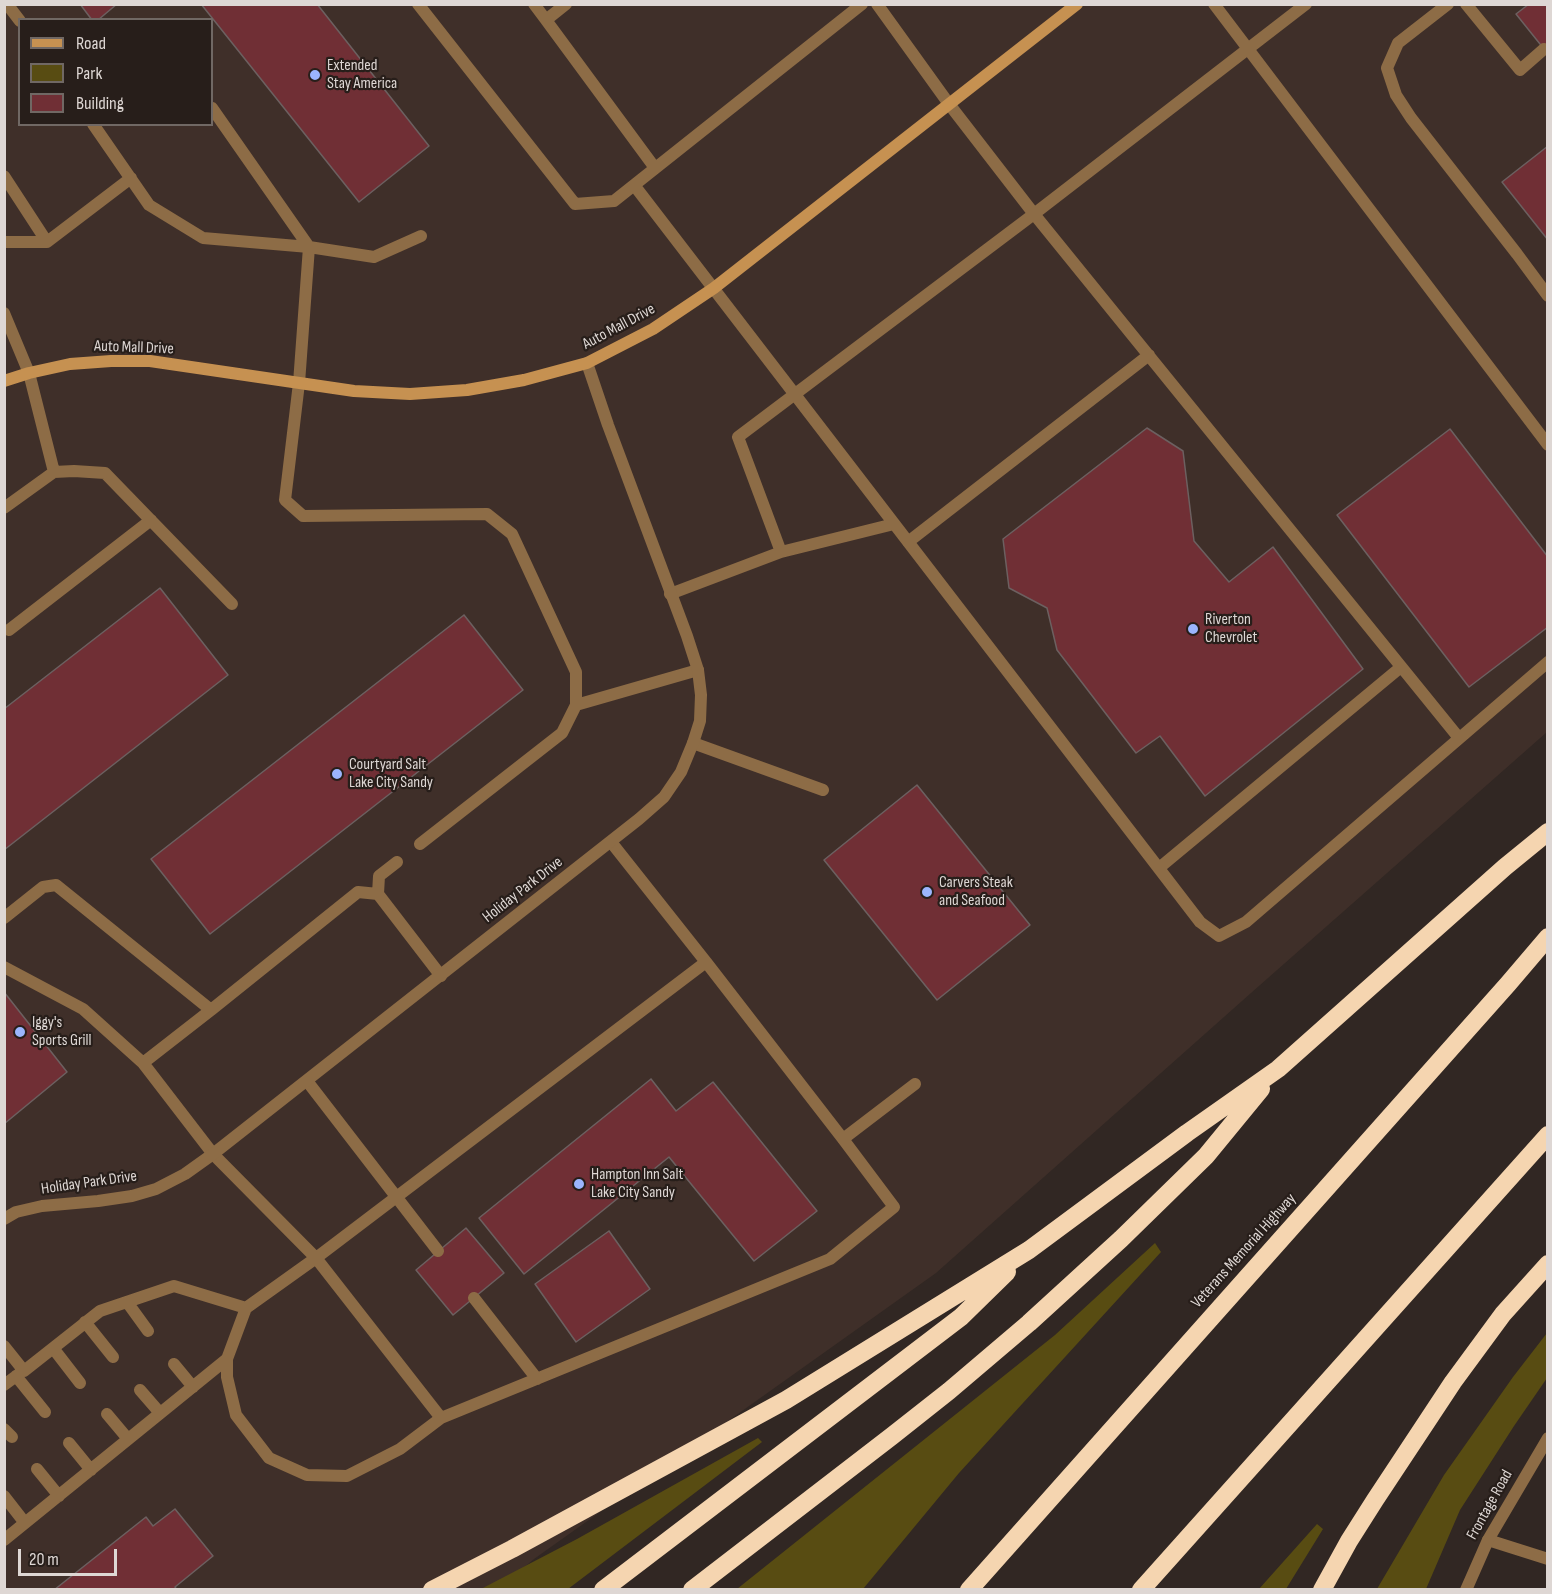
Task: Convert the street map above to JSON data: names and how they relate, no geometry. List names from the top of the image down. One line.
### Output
{"streets":{"highway":["Veterans Memorial Highway"],"street":["Auto Mall Drive","Holiday Park Drive","Frontage Road"]},"crossings":[["Auto Mall Drive","Holiday Park Drive"]],"places":["Extended Stay America","Riverton Chevrolet","Courtyard Salt Lake City Sandy","Carvers Steak and Seafood","Iggy's Sports Grill","Hampton Inn Salt Lake City Sandy"],"legend":["Road","Park","Building"],"scale_bar":"20 m"}
